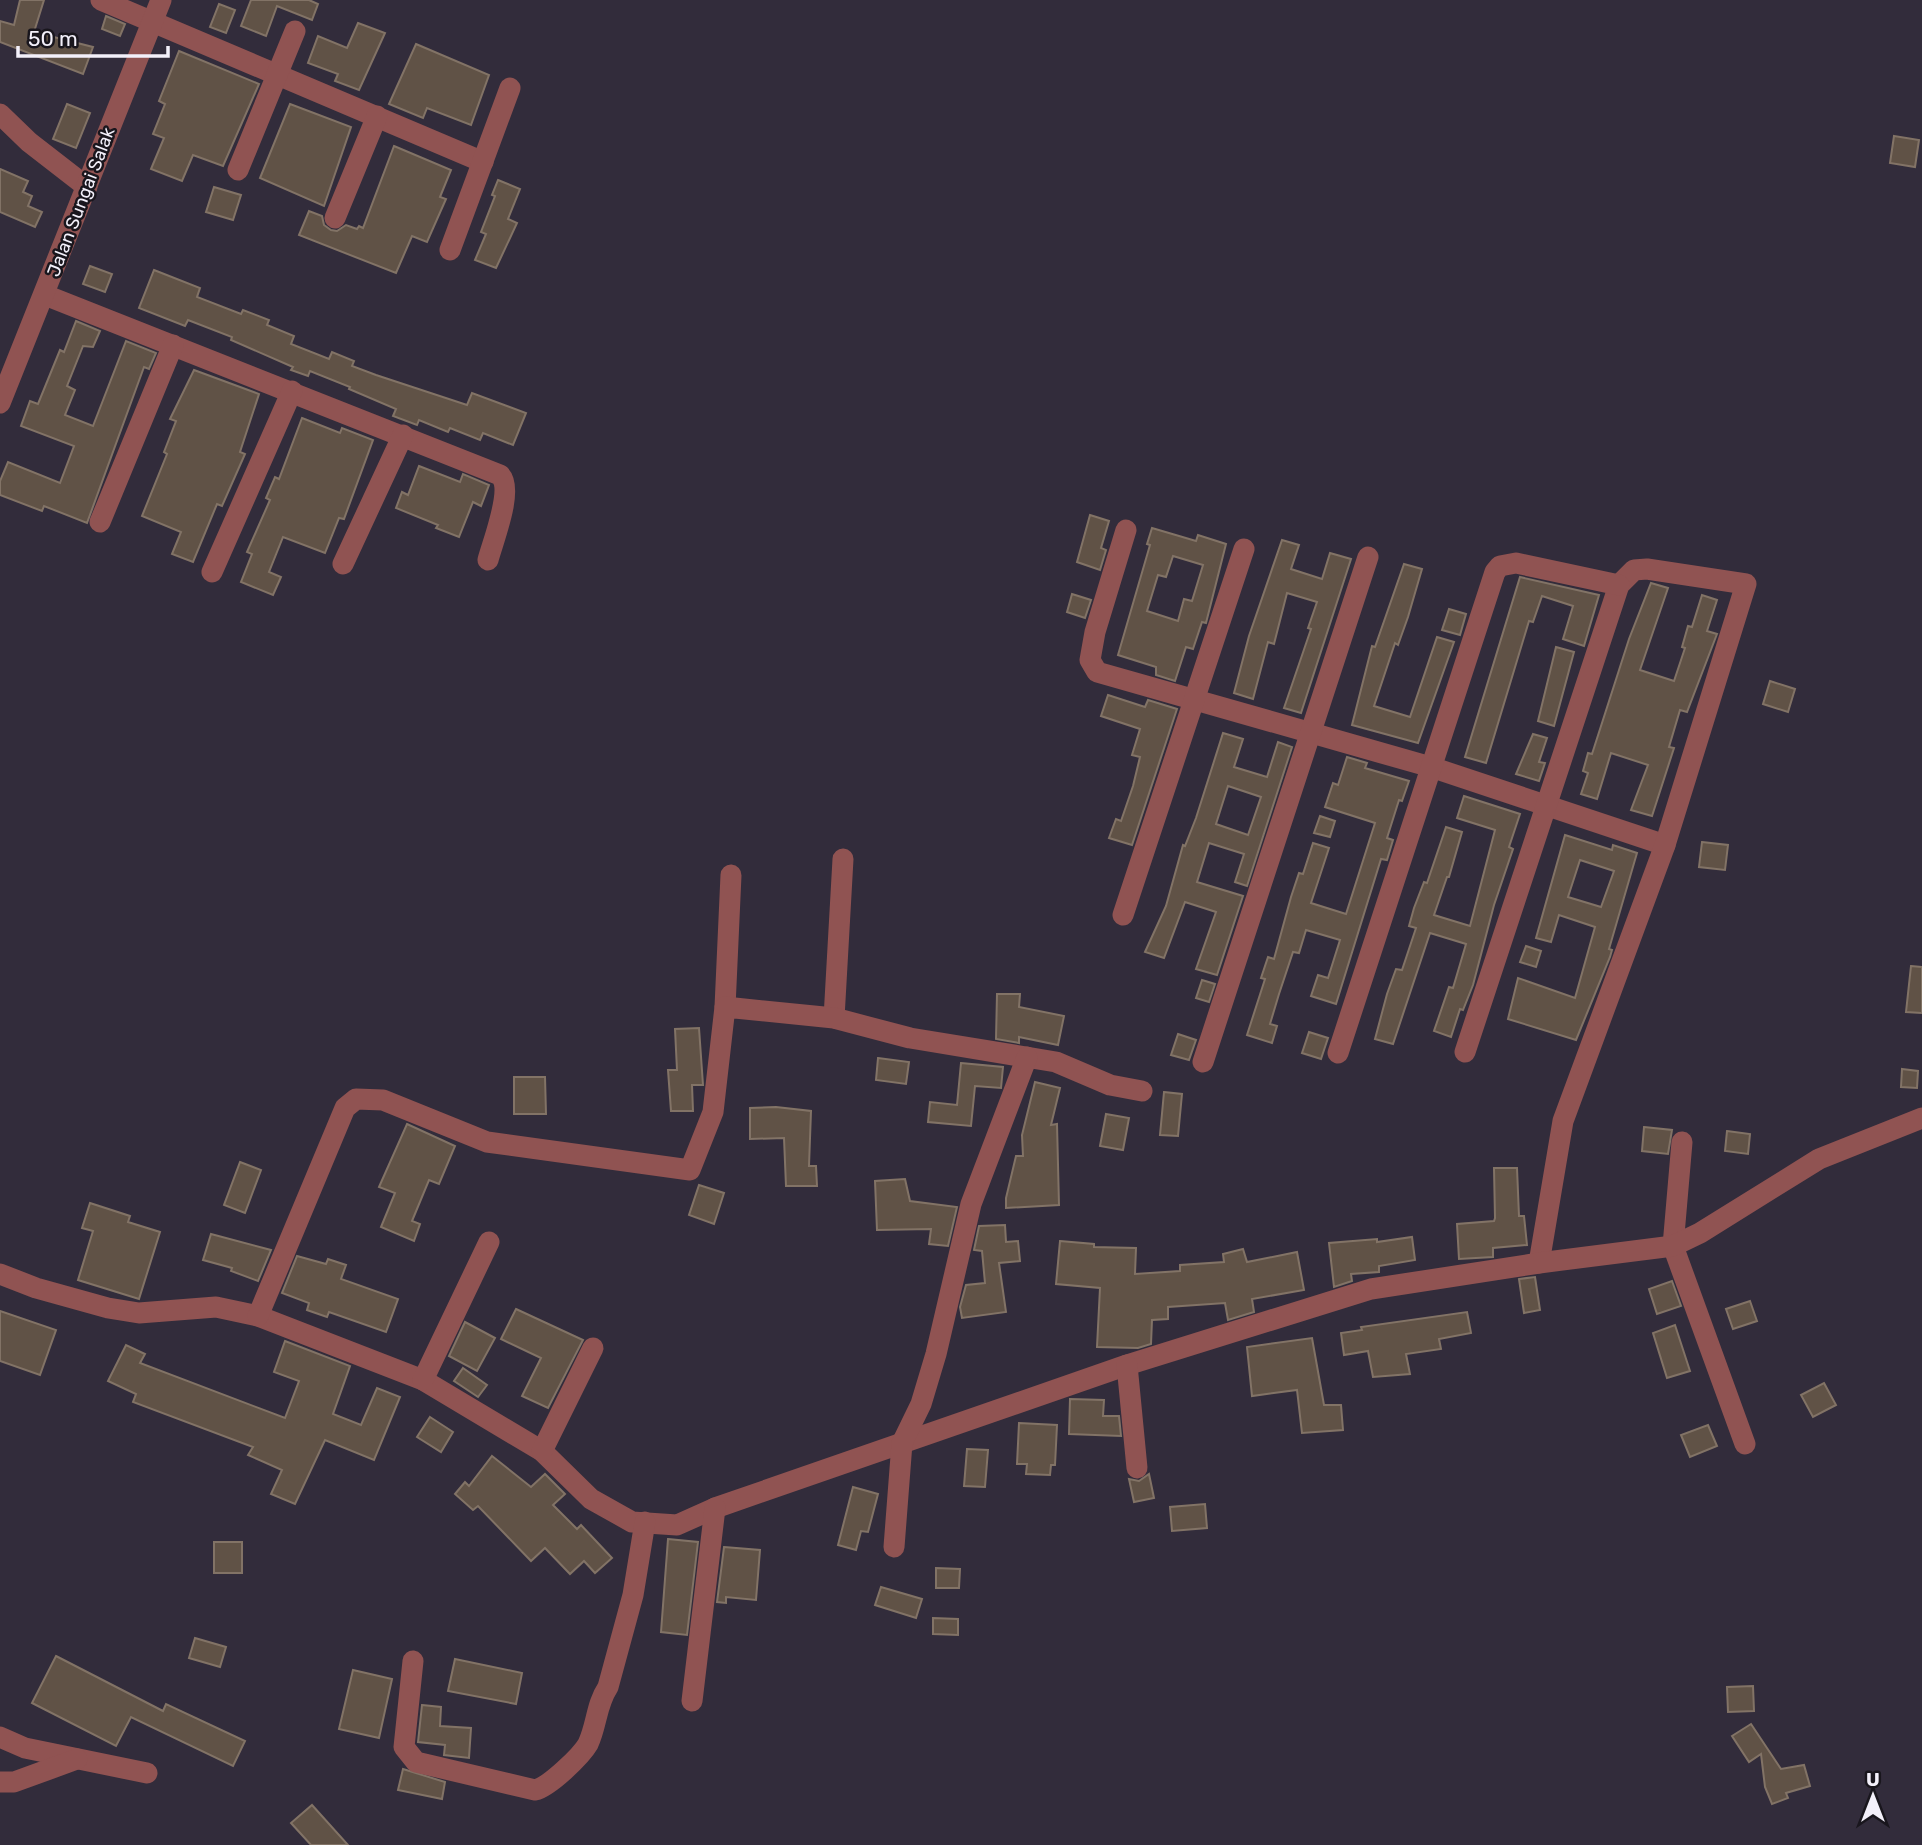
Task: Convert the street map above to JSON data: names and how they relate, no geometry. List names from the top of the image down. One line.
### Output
{"streets":{"street":["Jalan Sungai Salak"]},"scale_bar":"50 m","north":"top"}
